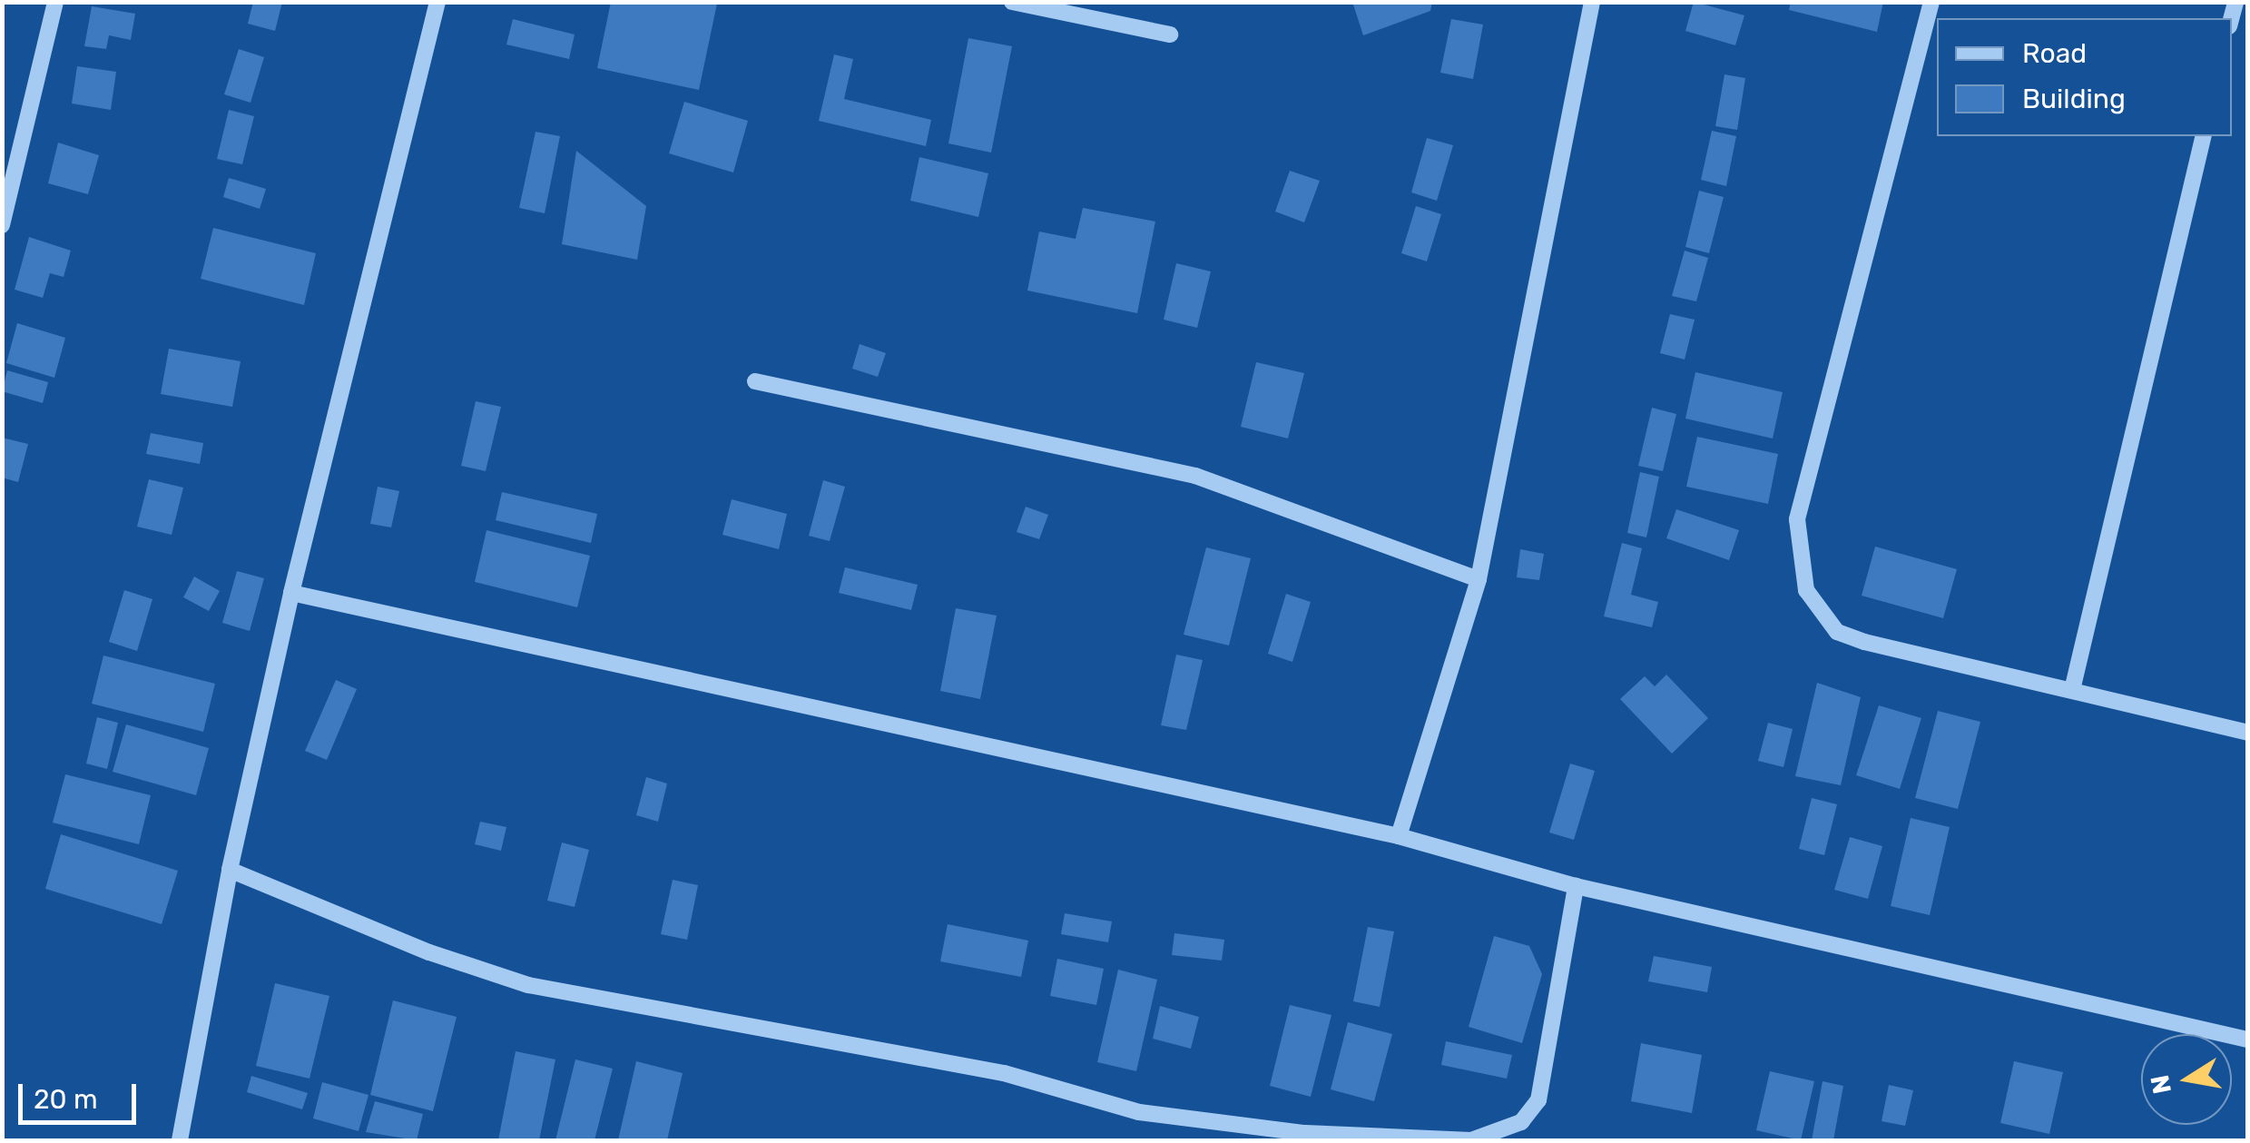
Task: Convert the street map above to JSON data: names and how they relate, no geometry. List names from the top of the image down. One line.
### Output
{"legend":["Road","Building"],"scale_bar":"20 m","north":"left"}
